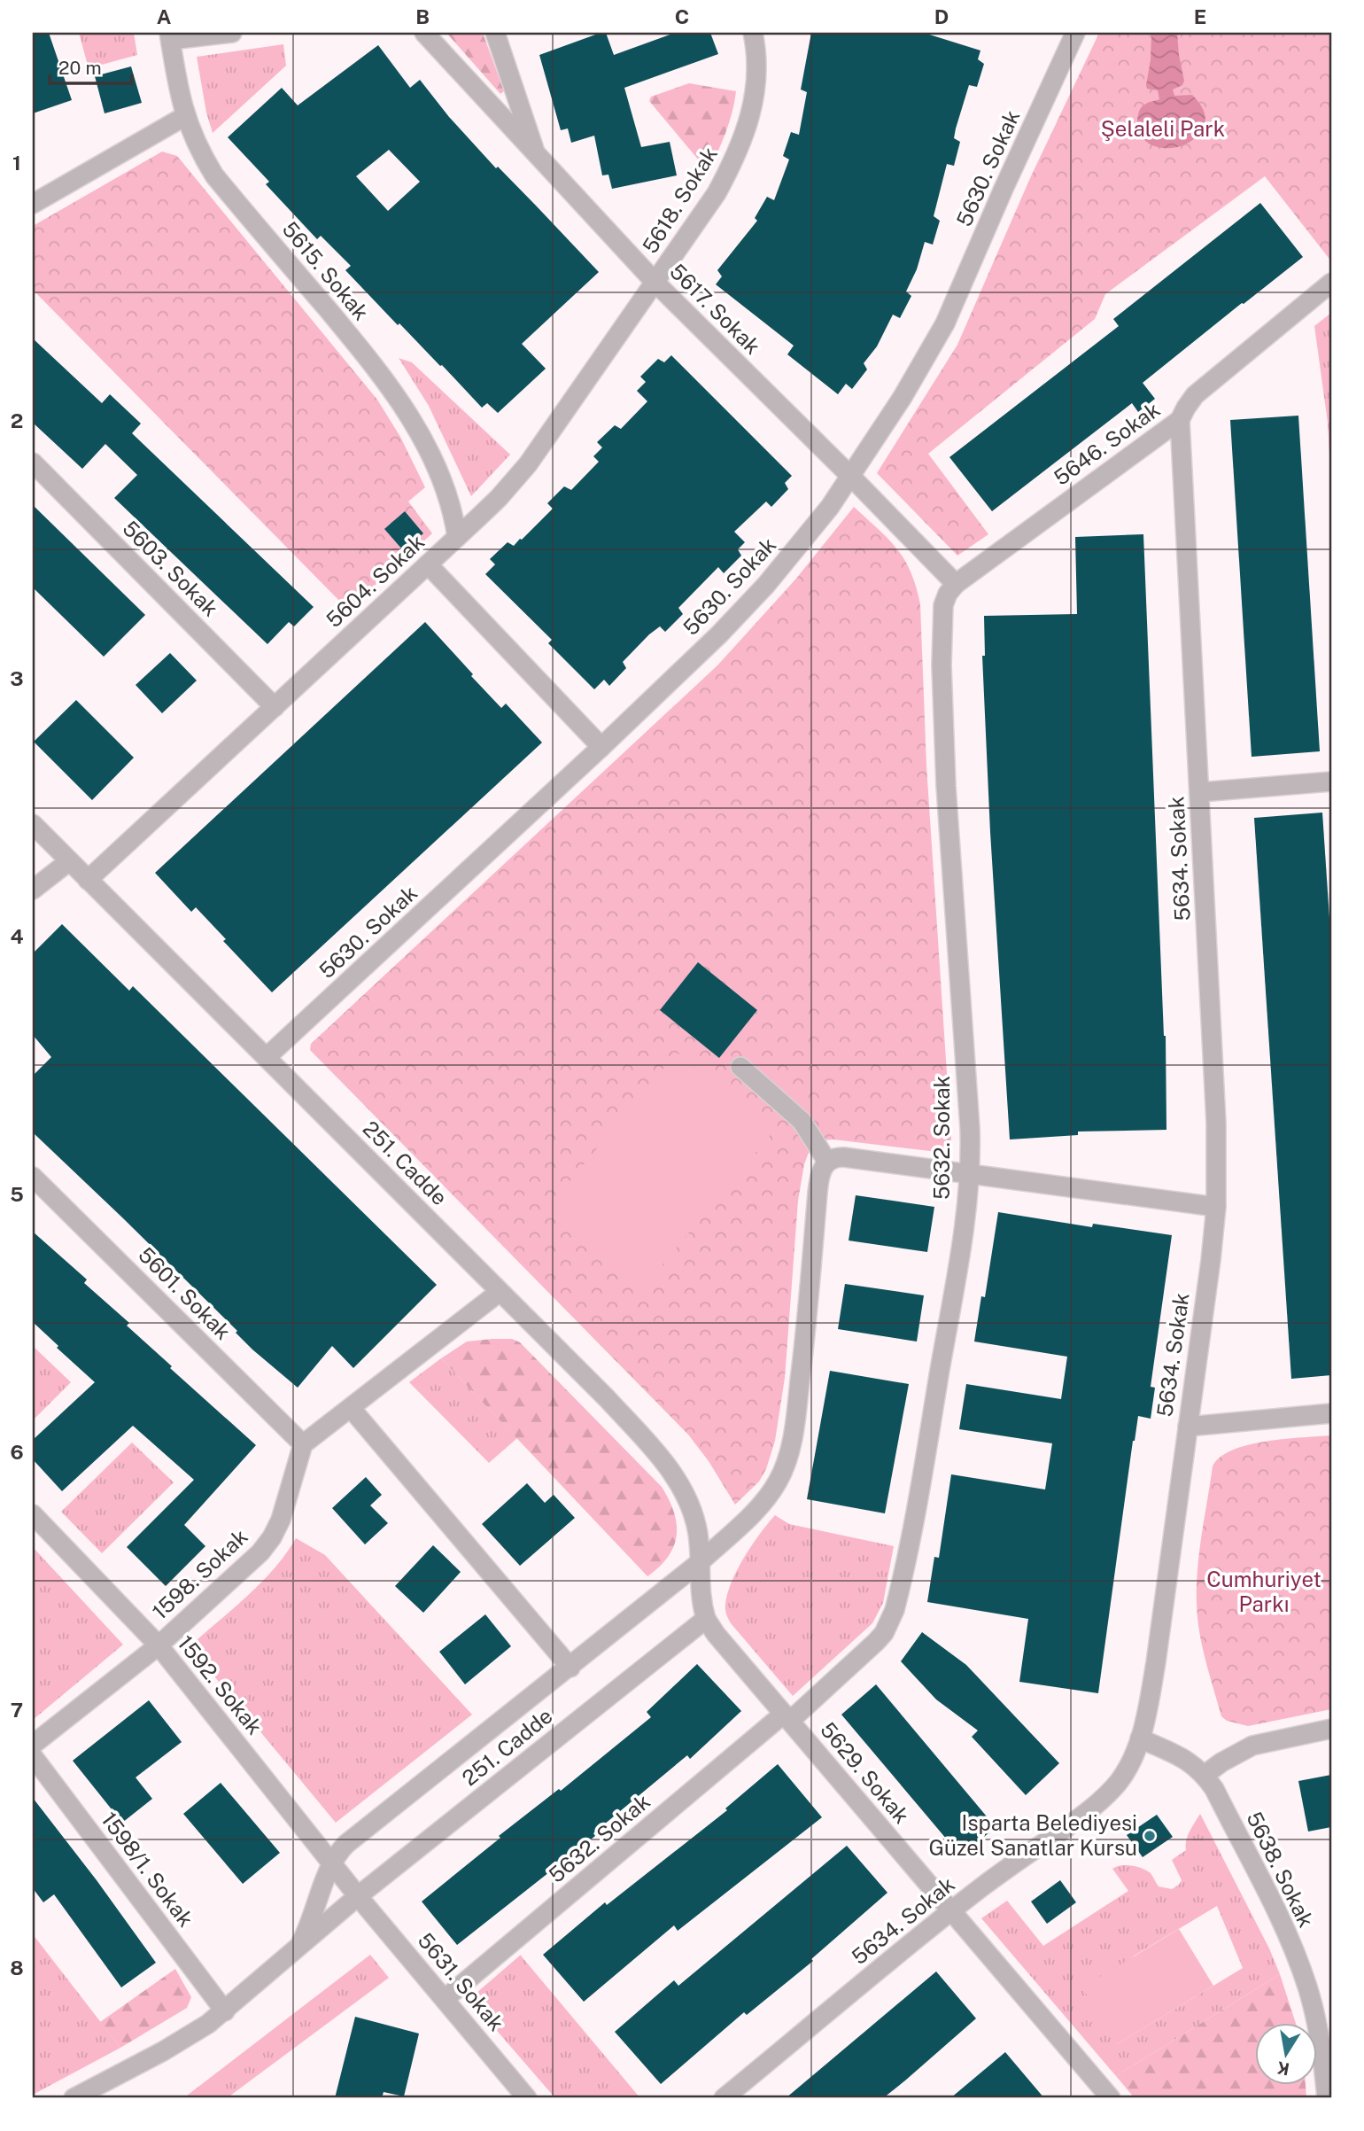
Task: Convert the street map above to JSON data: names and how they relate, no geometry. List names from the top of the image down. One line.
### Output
{"streets":{"street":["5630. Sokak","5618. Sokak","5615. Sokak","5617. Sokak","5646. Sokak","5603. Sokak","5604. Sokak","5634. Sokak","5632. Sokak","251. Cadde","5601. Sokak","1598. Sokak","1592. Sokak","5629. Sokak","1598/1. Sokak","5638. Sokak","5631. Sokak"]},"crossings":[["5630. Sokak","5617. Sokak"],["5630. Sokak","251. Cadde"],["5618. Sokak","5617. Sokak"],["5618. Sokak","5604. Sokak"],["5615. Sokak","5604. Sokak"],["5617. Sokak","5646. Sokak"],["5617. Sokak","5604. Sokak"],["5617. Sokak","5632. Sokak"],["5646. Sokak","5634. Sokak"],["5646. Sokak","5632. Sokak"],["5603. Sokak","5604. Sokak"],["5604. Sokak","251. Cadde"],["5634. Sokak","5629. Sokak"],["5634. Sokak","5638. Sokak"],["5632. Sokak","5629. Sokak"],["5632. Sokak","5631. Sokak"],["251. Cadde","1592. Sokak"],["251. Cadde","5629. Sokak"],["251. Cadde","1598/1. Sokak"],["251. Cadde","5631. Sokak"],["5601. Sokak","1598. Sokak"],["1598. Sokak","1592. Sokak"],["1592. Sokak","5631. Sokak"]],"parks":["Şelaleli Park","Cumhuriyet Parkı"],"places":["Isparta Belediyesi Güzel Sanatlar Kursu"],"scale_bar":"20 m","north":"bottom","grid":{"columns":["A","B","C","D","E"],"rows":["1","2","3","4","5","6","7","8"]}}
